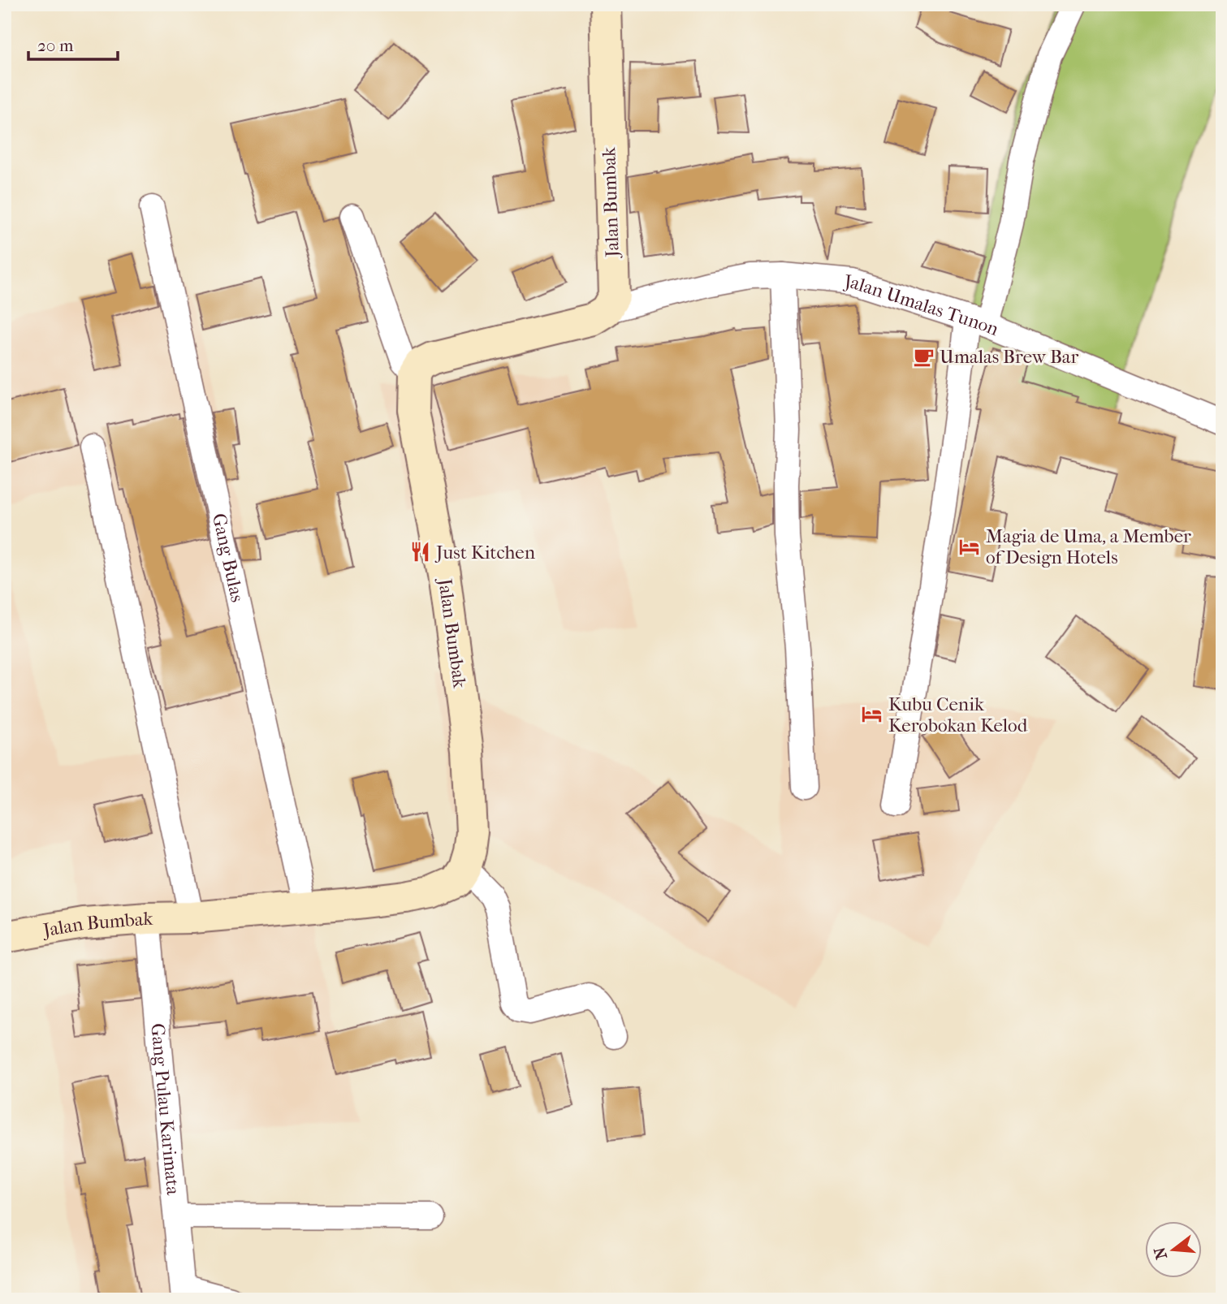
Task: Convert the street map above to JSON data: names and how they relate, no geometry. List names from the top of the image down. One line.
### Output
{"streets":{"street":["Jalan Bumbak","Jalan Umalas Tunon","Gang Bulas","Gang Pulau Karimata"]},"crossings":[["Jalan Bumbak","Jalan Umalas Tunon"],["Jalan Bumbak","Gang Bulas"],["Jalan Bumbak","Gang Pulau Karimata"]],"places":{"cafe":["Umalas Brew Bar"],"hotel":["Magia de Uma, a Member of Design Hotels","Kubu Cenik Kerobokan Kelod"],"restaurant":["Just Kitchen"]},"scale_bar":"20 m","north":"left"}
